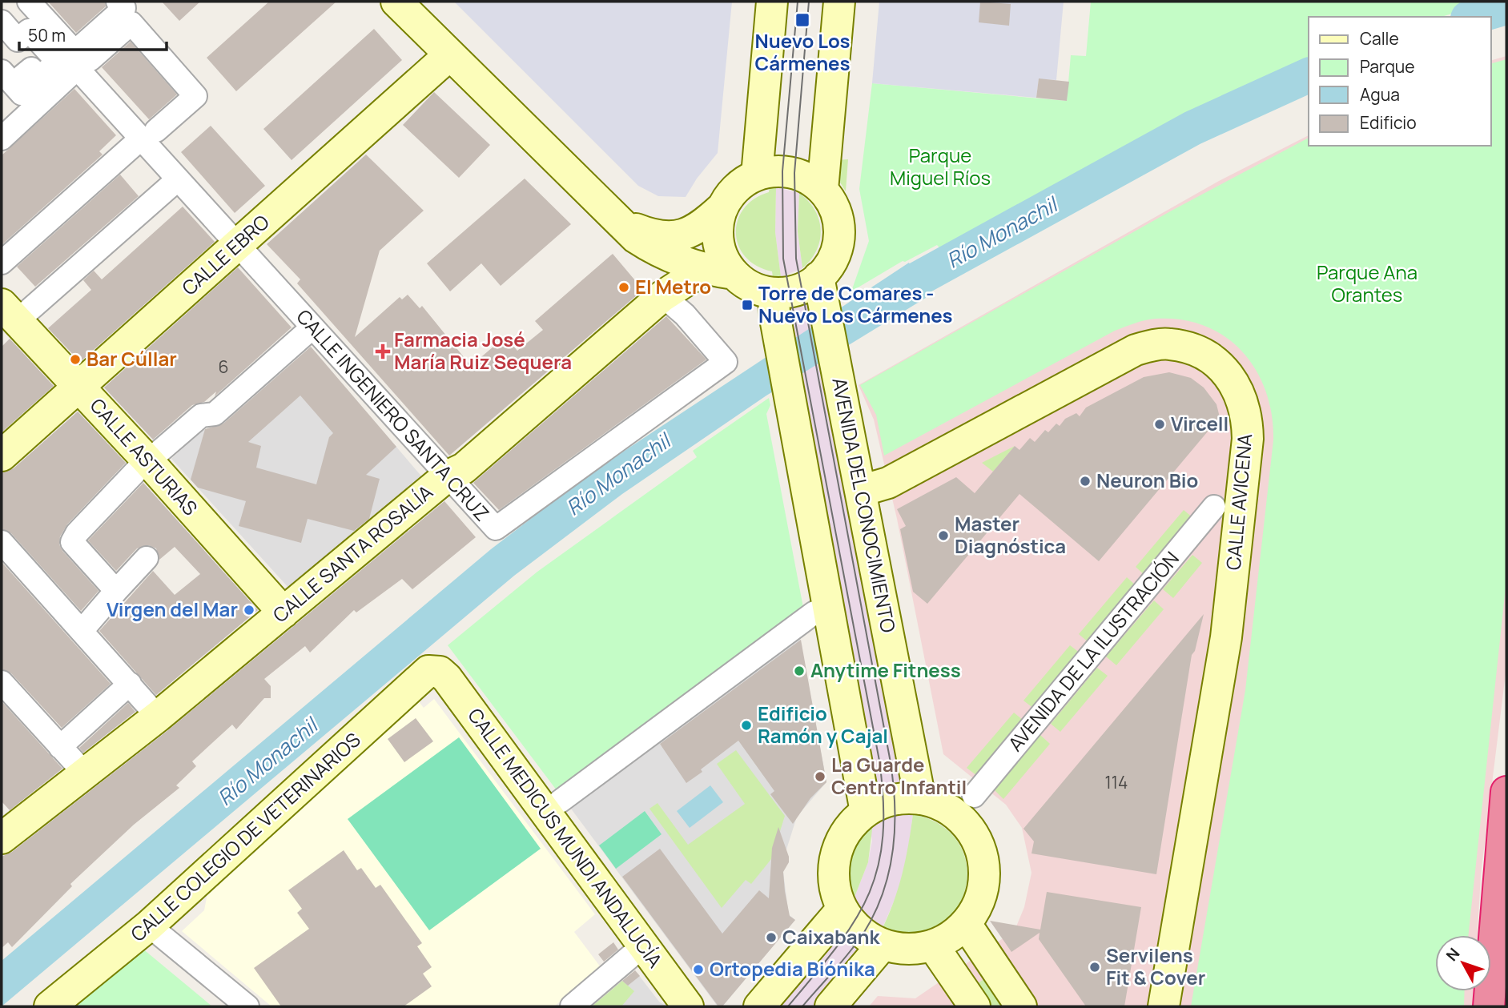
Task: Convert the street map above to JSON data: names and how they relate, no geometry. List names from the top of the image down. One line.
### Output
{"streets":{"street":["CALLE EBRO","CALLE INGENIERO SANTA CRUZ","CALLE ASTURIAS","CALLE AVICENA","AVENIDA DEL CONOCIMIENTO","CALLE SANTA ROSALÍA","AVENIDA DE LA ILUSTRACIÓN","CALLE COLEGIO DE VETERINARIOS","CALLE MEDICUS MUNDI ANDALUCÍA"]},"crossings":[["CALLE EBRO","CALLE INGENIERO SANTA CRUZ"],["CALLE EBRO","CALLE ASTURIAS"],["CALLE INGENIERO SANTA CRUZ","CALLE SANTA ROSALÍA"],["CALLE ASTURIAS","CALLE SANTA ROSALÍA"],["CALLE AVICENA","AVENIDA DEL CONOCIMIENTO"],["CALLE COLEGIO DE VETERINARIOS","CALLE MEDICUS MUNDI ANDALUCÍA"]],"water":["Río Monachil"],"parks":["Parque Miguel Ríos","Parque Ana Orantes"],"places":{"transit":["Nuevo Los Cármenes","Torre de Comares - Nuevo Los Cármenes"],"other":["El Metro","Bar Cúllar","Vircell","Neuron Bio","Master Diagnóstica","Virgen del Mar","Anytime Fitness","Edificio Ramón y Cajal","La Guarde Centro Infantil","Caixabank","Servilens Fit & Cover","Ortopedia Biónika"],"health":["Farmacia José María Ruiz Sequera"]},"house_numbers":["6","114"],"legend":["Calle","Parque","Agua","Edificio"],"scale_bar":"50 m","north":"top left"}
